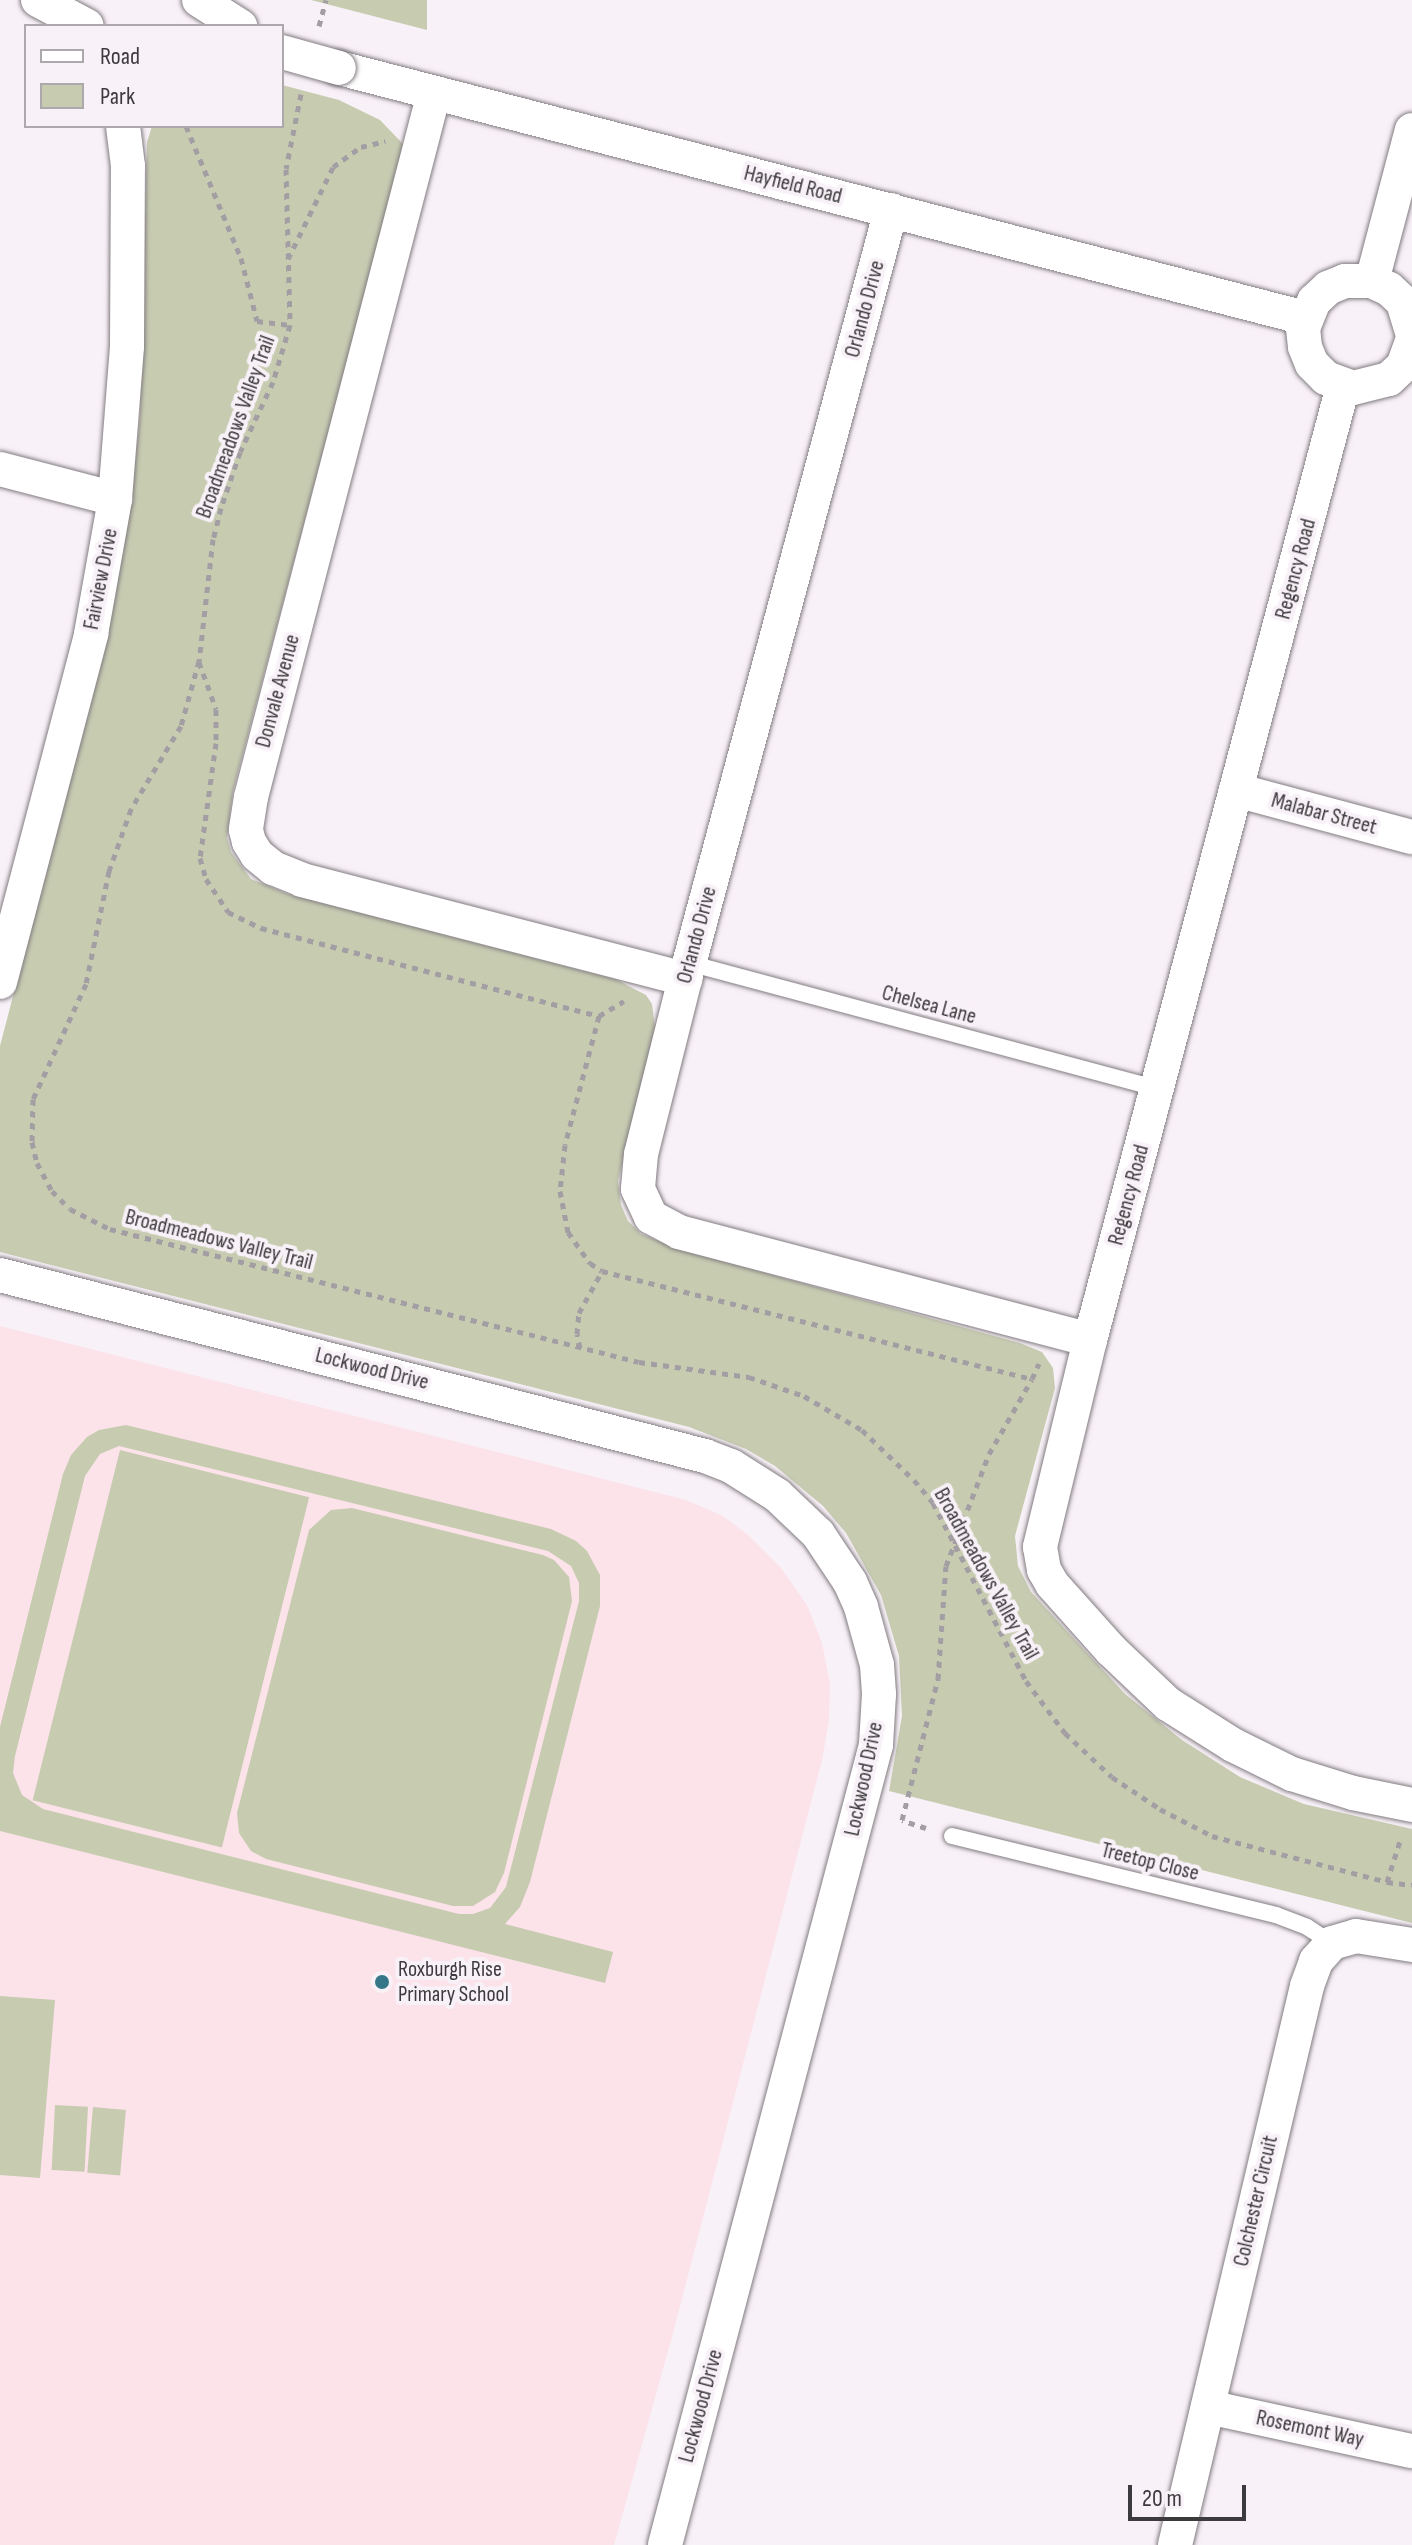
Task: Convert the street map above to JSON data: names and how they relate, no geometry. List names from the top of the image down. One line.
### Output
{"streets":{"street":["Hayfield Road","Orlando Drive","Regency Road","Fairview Drive","Donvale Avenue","Malabar Street","Lockwood Drive","Colchester Circuit","Rosemont Way"],"lane":["Chelsea Lane","Treetop Close"],"path":["Broadmeadows Valley Trail"]},"crossings":[["Hayfield Road","Orlando Drive"],["Hayfield Road","Donvale Avenue"],["Orlando Drive","Regency Road"],["Orlando Drive","Donvale Avenue"],["Orlando Drive","Chelsea Lane"],["Regency Road","Malabar Street"],["Regency Road","Chelsea Lane"],["Donvale Avenue","Chelsea Lane"],["Treetop Close","Colchester Circuit"],["Colchester Circuit","Rosemont Way"]],"places":["Roxburgh Rise Primary School"],"legend":["Road","Park"],"scale_bar":"20 m"}
